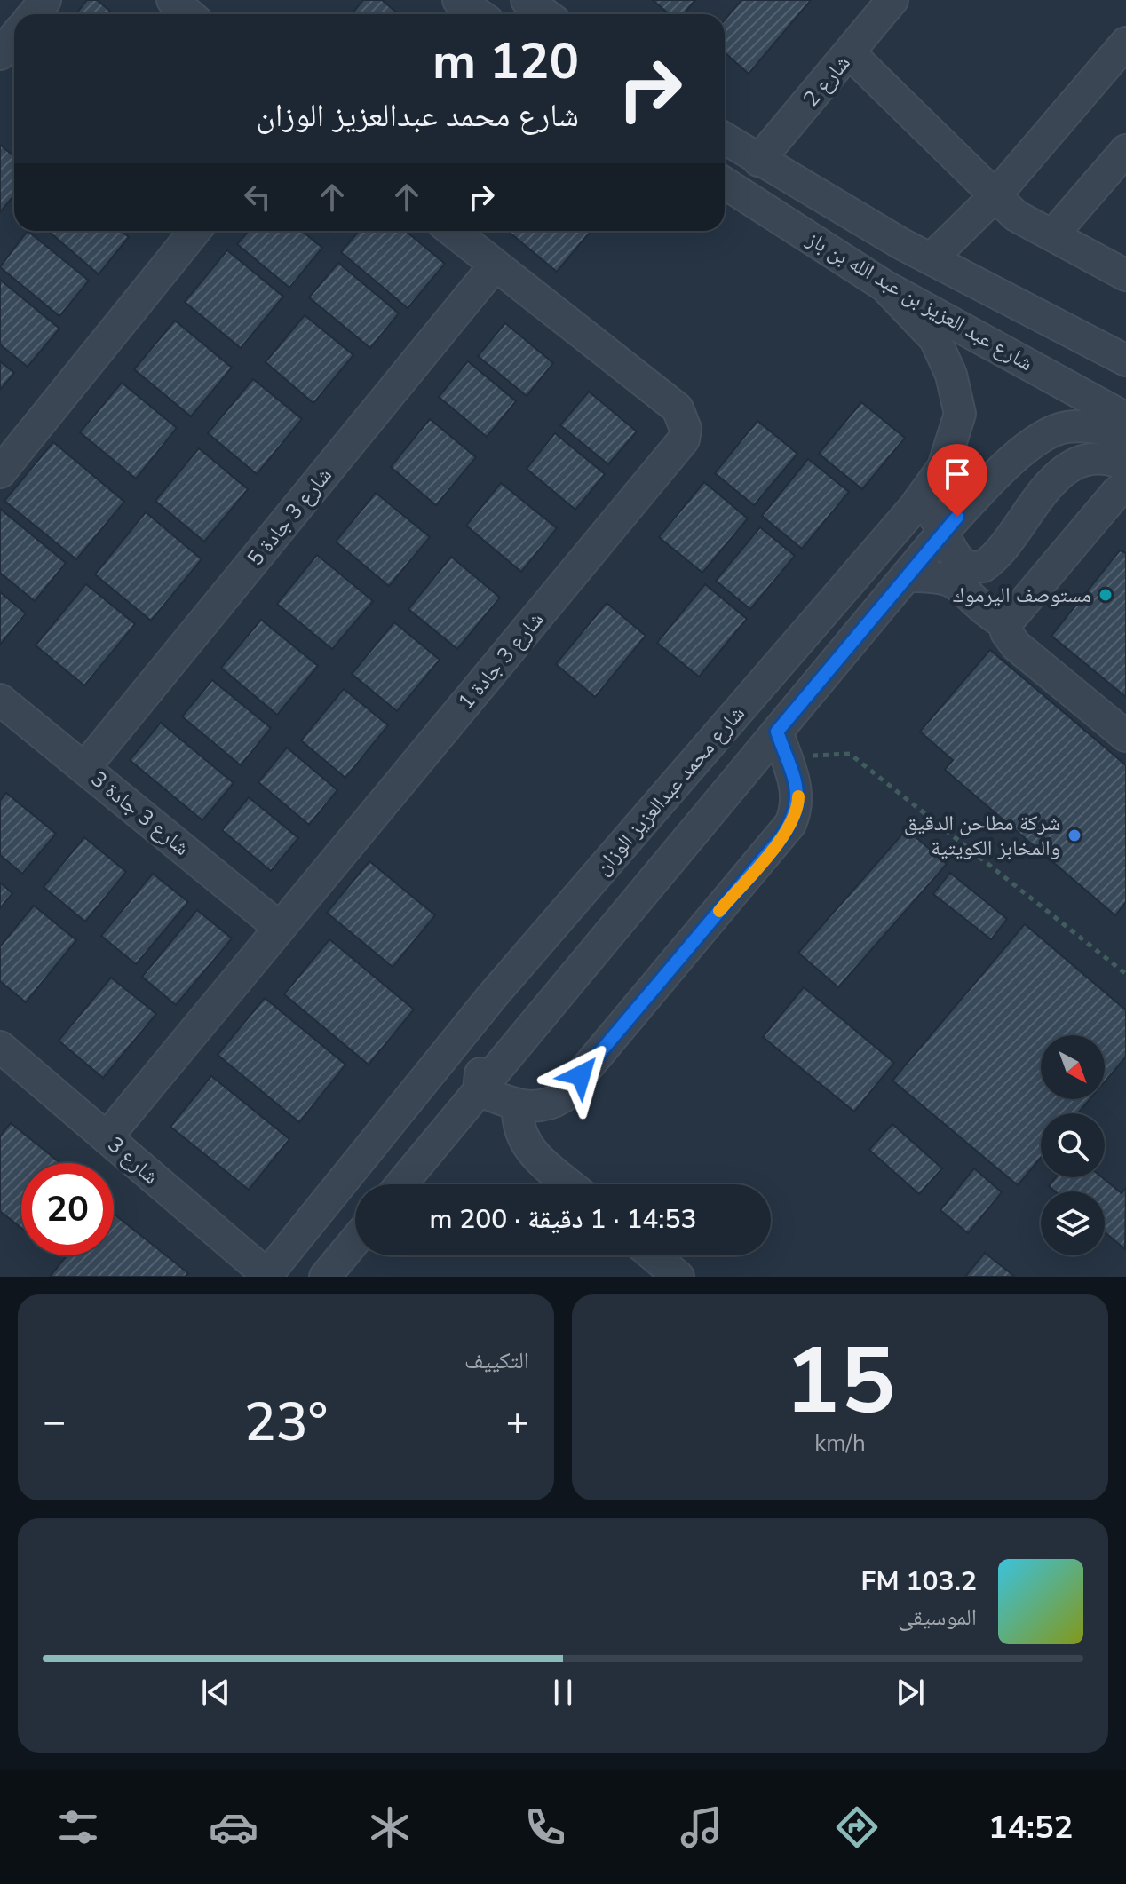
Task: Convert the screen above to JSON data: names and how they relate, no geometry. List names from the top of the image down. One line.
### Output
{"streets":{"street":["شارع 2","شارع عبد العزيز بن عبد الله بن باز","شارع 3 جادة 5","شارع 3 جادة 1","شارع محمد عبدالعزيز الوزان","شارع 3 جادة 3","شارع 3"]},"crossings":[["شارع 2","شارع عبد العزيز بن عبد الله بن باز"],["شارع عبد العزيز بن عبد الله بن باز","شارع محمد عبدالعزيز الوزان"],["شارع 3 جادة 5","شارع 3 جادة 1"],["شارع 3 جادة 5","شارع 3 جادة 3"],["شارع 3 جادة 1","شارع 3 جادة 3"],["شارع 3 جادة 1","شارع 3"],["شارع محمد عبدالعزيز الوزان","شارع 3"]],"places":["مستوصف اليرموك","شركة مطاحن الدقيق والمخابز الكويتية"],"north":"bottom right","page":{"turn":["120 m","شارع محمد عبدالعزيز الوزان"],"limit":"20","trip":"14:53 · 1 دقيقة · 200 m","tile":[["15","km/h"],"التكييف"],"heat":["−","23°","+"],"song":["103.2 FM","الموسيقى"],"tabs":"14:52"}}
